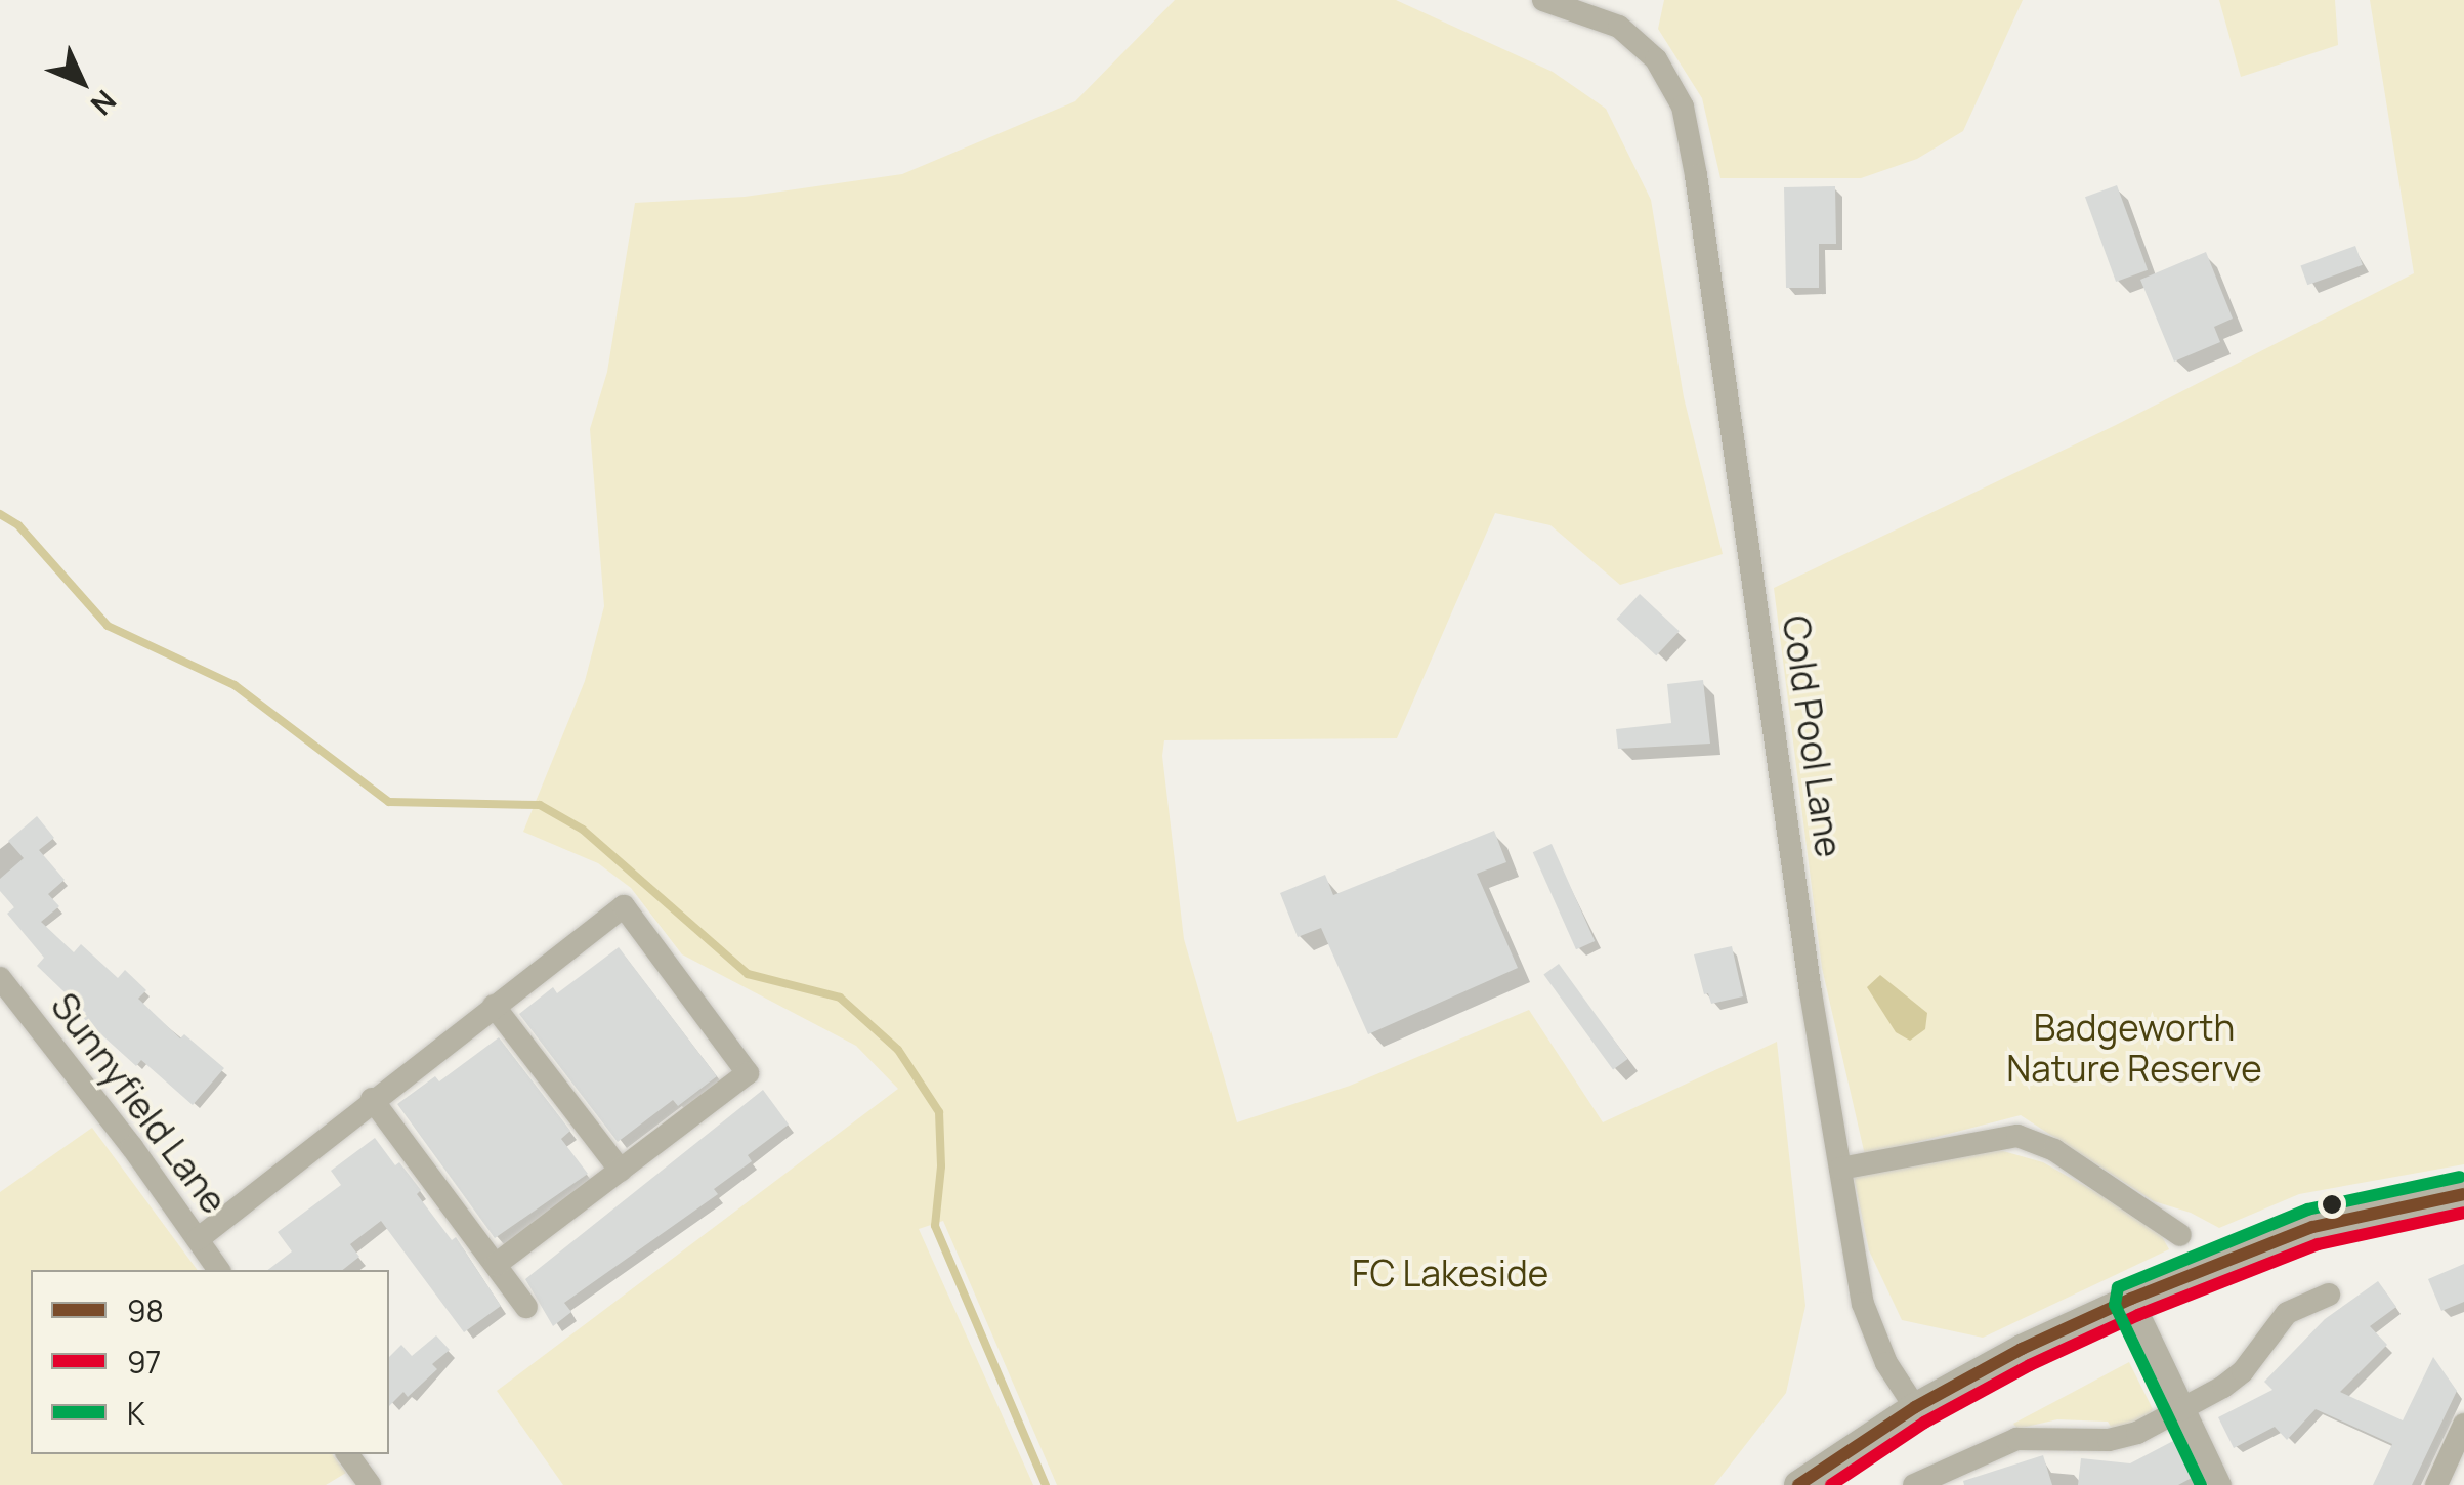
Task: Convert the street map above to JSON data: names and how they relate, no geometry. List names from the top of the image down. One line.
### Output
{"streets":{"street":["Cold Pool Lane","Sunnyfield Lane"]},"parks":["Badgeworth Nature Reserve","FC Lakeside"],"lines":["transit line K","transit line 98","transit line 97"],"legend":["98","97","K"],"north":"bottom right"}
